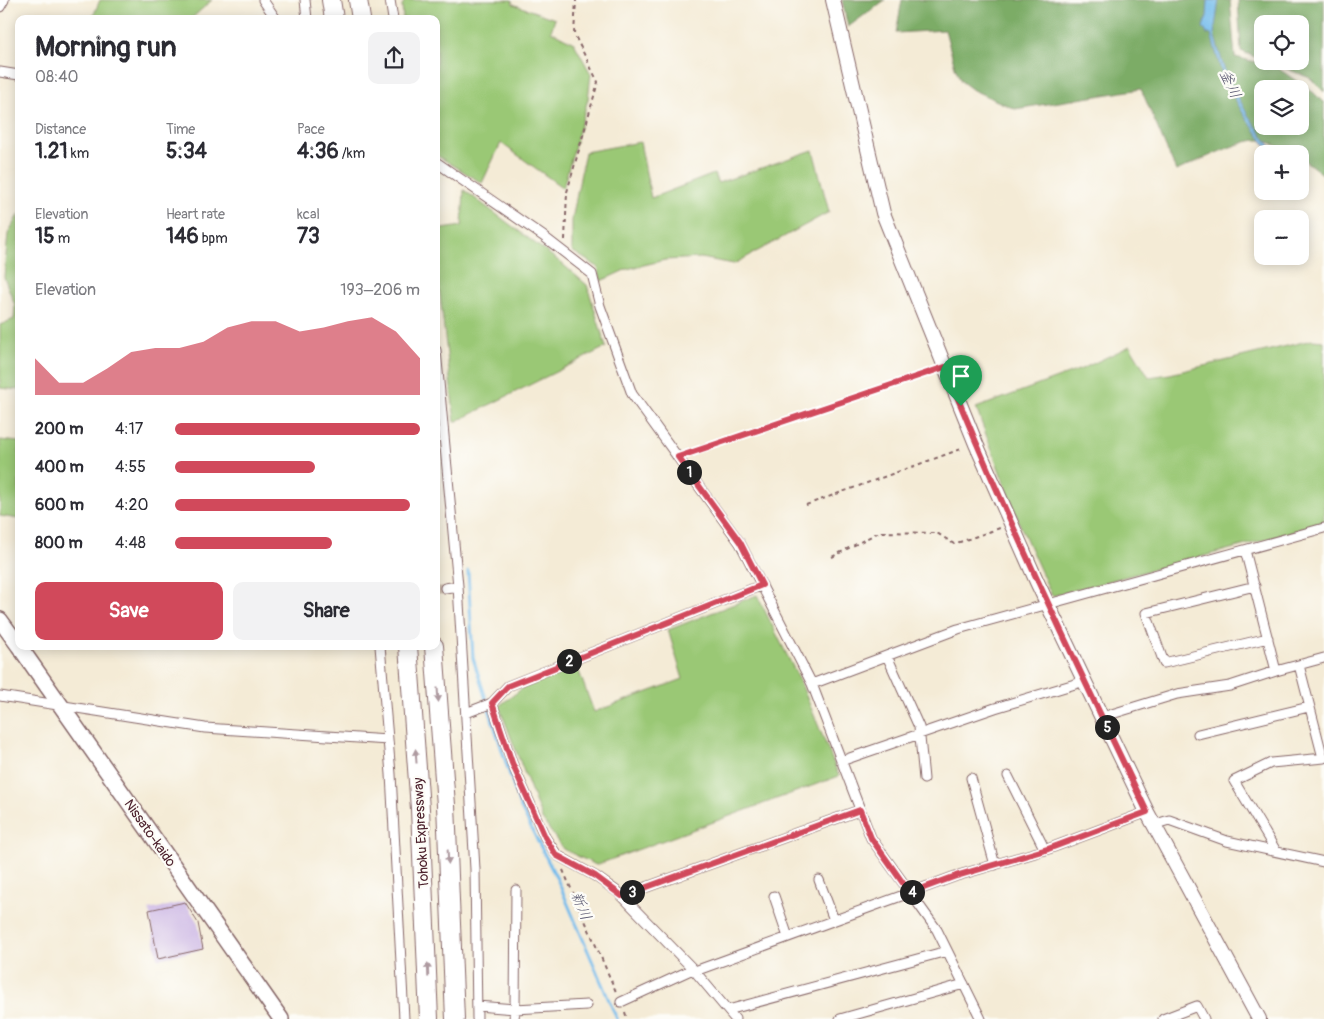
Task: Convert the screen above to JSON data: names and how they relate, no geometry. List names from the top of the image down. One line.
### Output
{"streets":{"highway":["Tohoku Expressway"],"main road":["Nissato-kaido"]},"water":["釜川","新川"],"page":{"map_buttons":["+","−"],"heading":["Morning run","08:40"],"stats":[["Distance","1.21 km"],["Time","5:34"],["Pace","4:36 /km"],["Elevation","15 m"],["Heart rate","146 bpm"],["kcal","73"]],"chart":["Elevation","193–206 m"],"list":[{"name":"200 m","note":"4:17"},{"name":"400 m","note":"4:55"},{"name":"600 m","note":"4:20"},{"name":"800 m","note":"4:48"}],"pins":["1","2","5","3","4"],"buttons":["Save","Share"]}}
